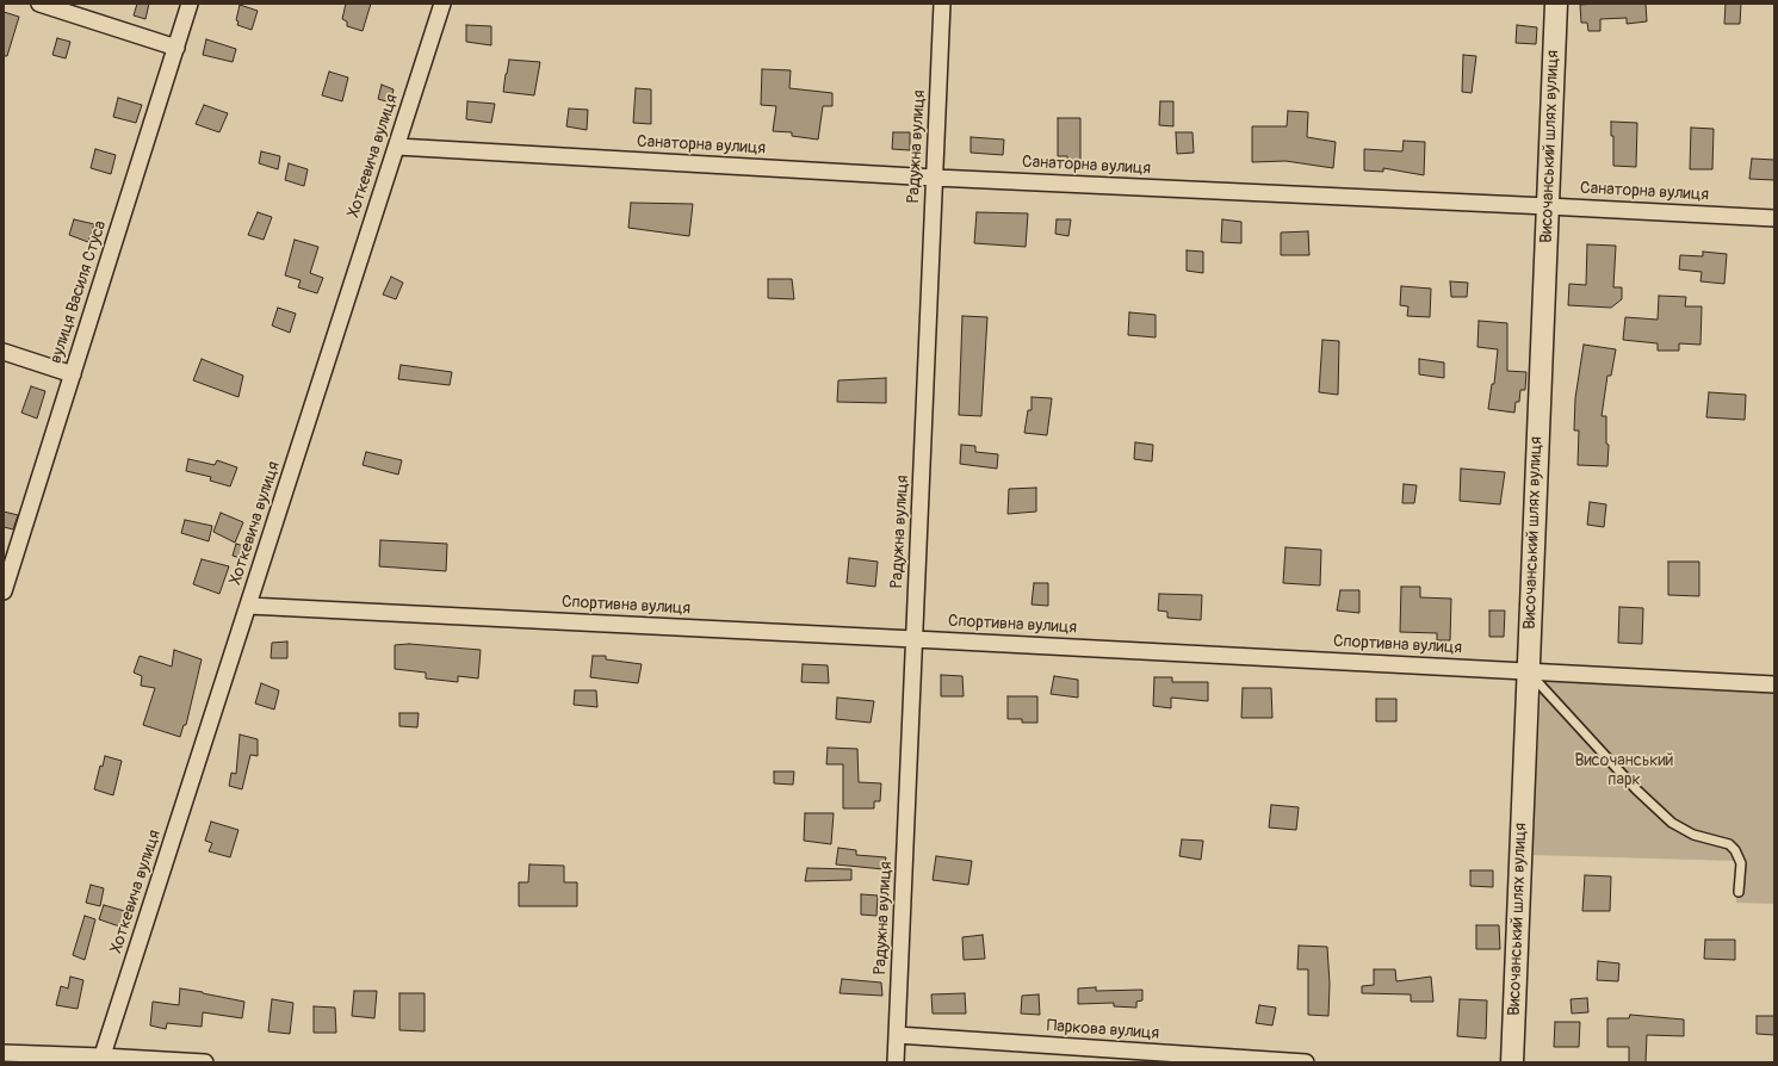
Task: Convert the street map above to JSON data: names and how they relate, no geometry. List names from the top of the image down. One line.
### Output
{"streets":{"street":["Санаторна вулиця","Радужна вулиця","Височанський шлях вулиця","Хоткевича вулиця","вулиця Василя Стуса","Спортивна вулиця","Паркова вулиця"]},"crossings":[["Санаторна вулиця","Радужна вулиця"],["Санаторна вулиця","Височанський шлях вулиця"],["Санаторна вулиця","Хоткевича вулиця"],["Радужна вулиця","Спортивна вулиця"],["Радужна вулиця","Паркова вулиця"],["Височанський шлях вулиця","Спортивна вулиця"],["Хоткевича вулиця","Спортивна вулиця"]],"parks":["Височанський парк"]}
